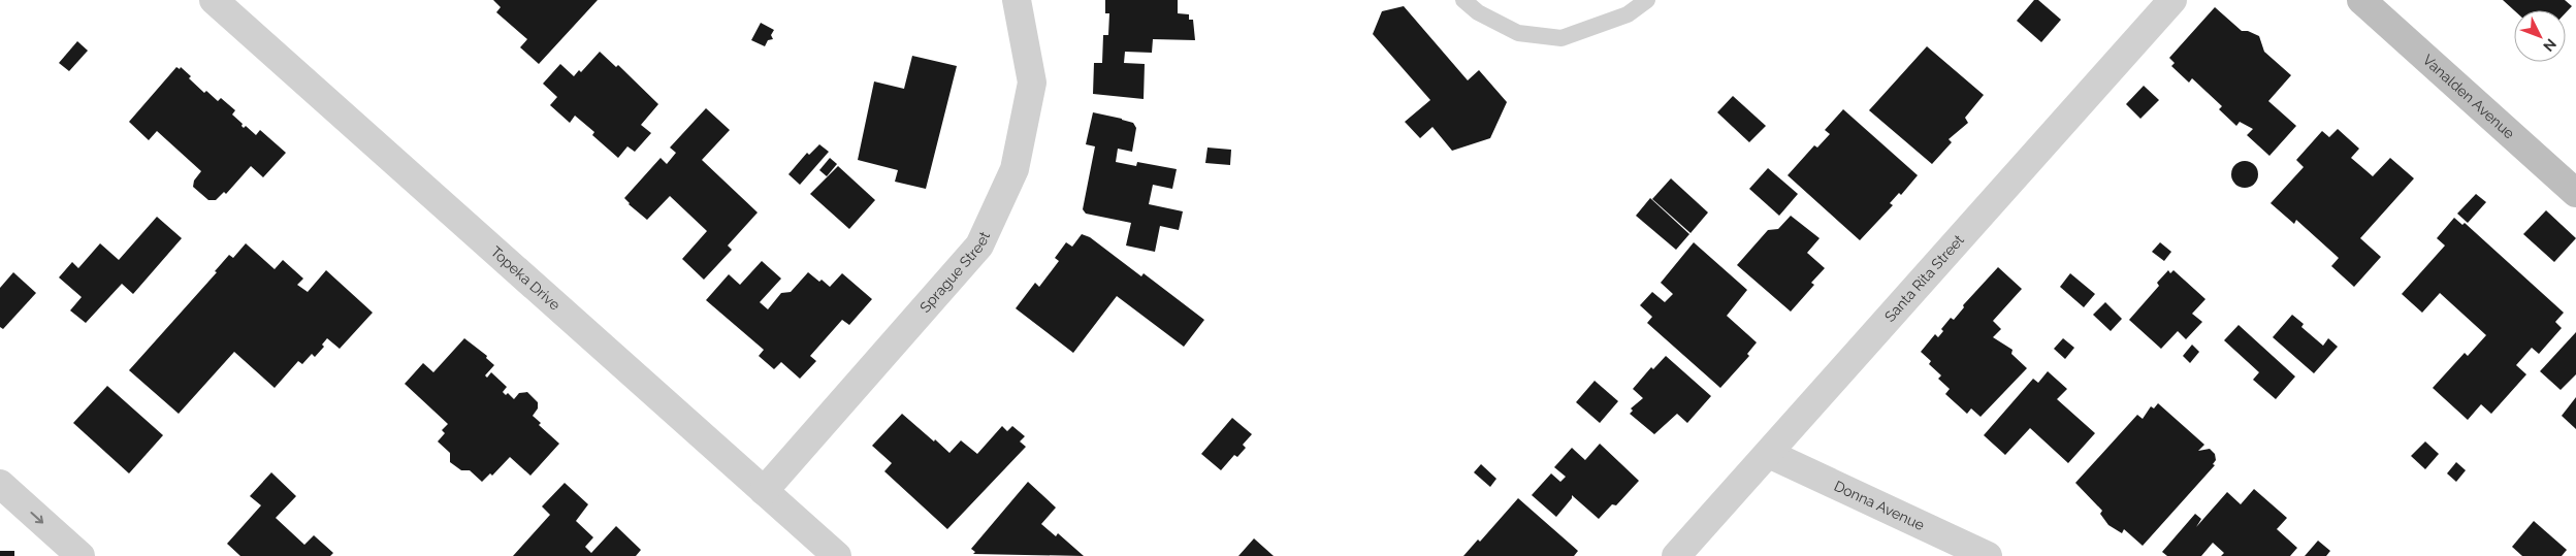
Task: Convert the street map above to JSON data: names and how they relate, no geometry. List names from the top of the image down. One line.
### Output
{"streets":{"main road":["Vanalden Avenue"],"street":["Sprague Street","Topeka Drive","Santa Rita Street","Donna Avenue"]},"crossings":[["Sprague Street","Topeka Drive"],["Santa Rita Street","Donna Avenue"]],"north":"bottom right"}
